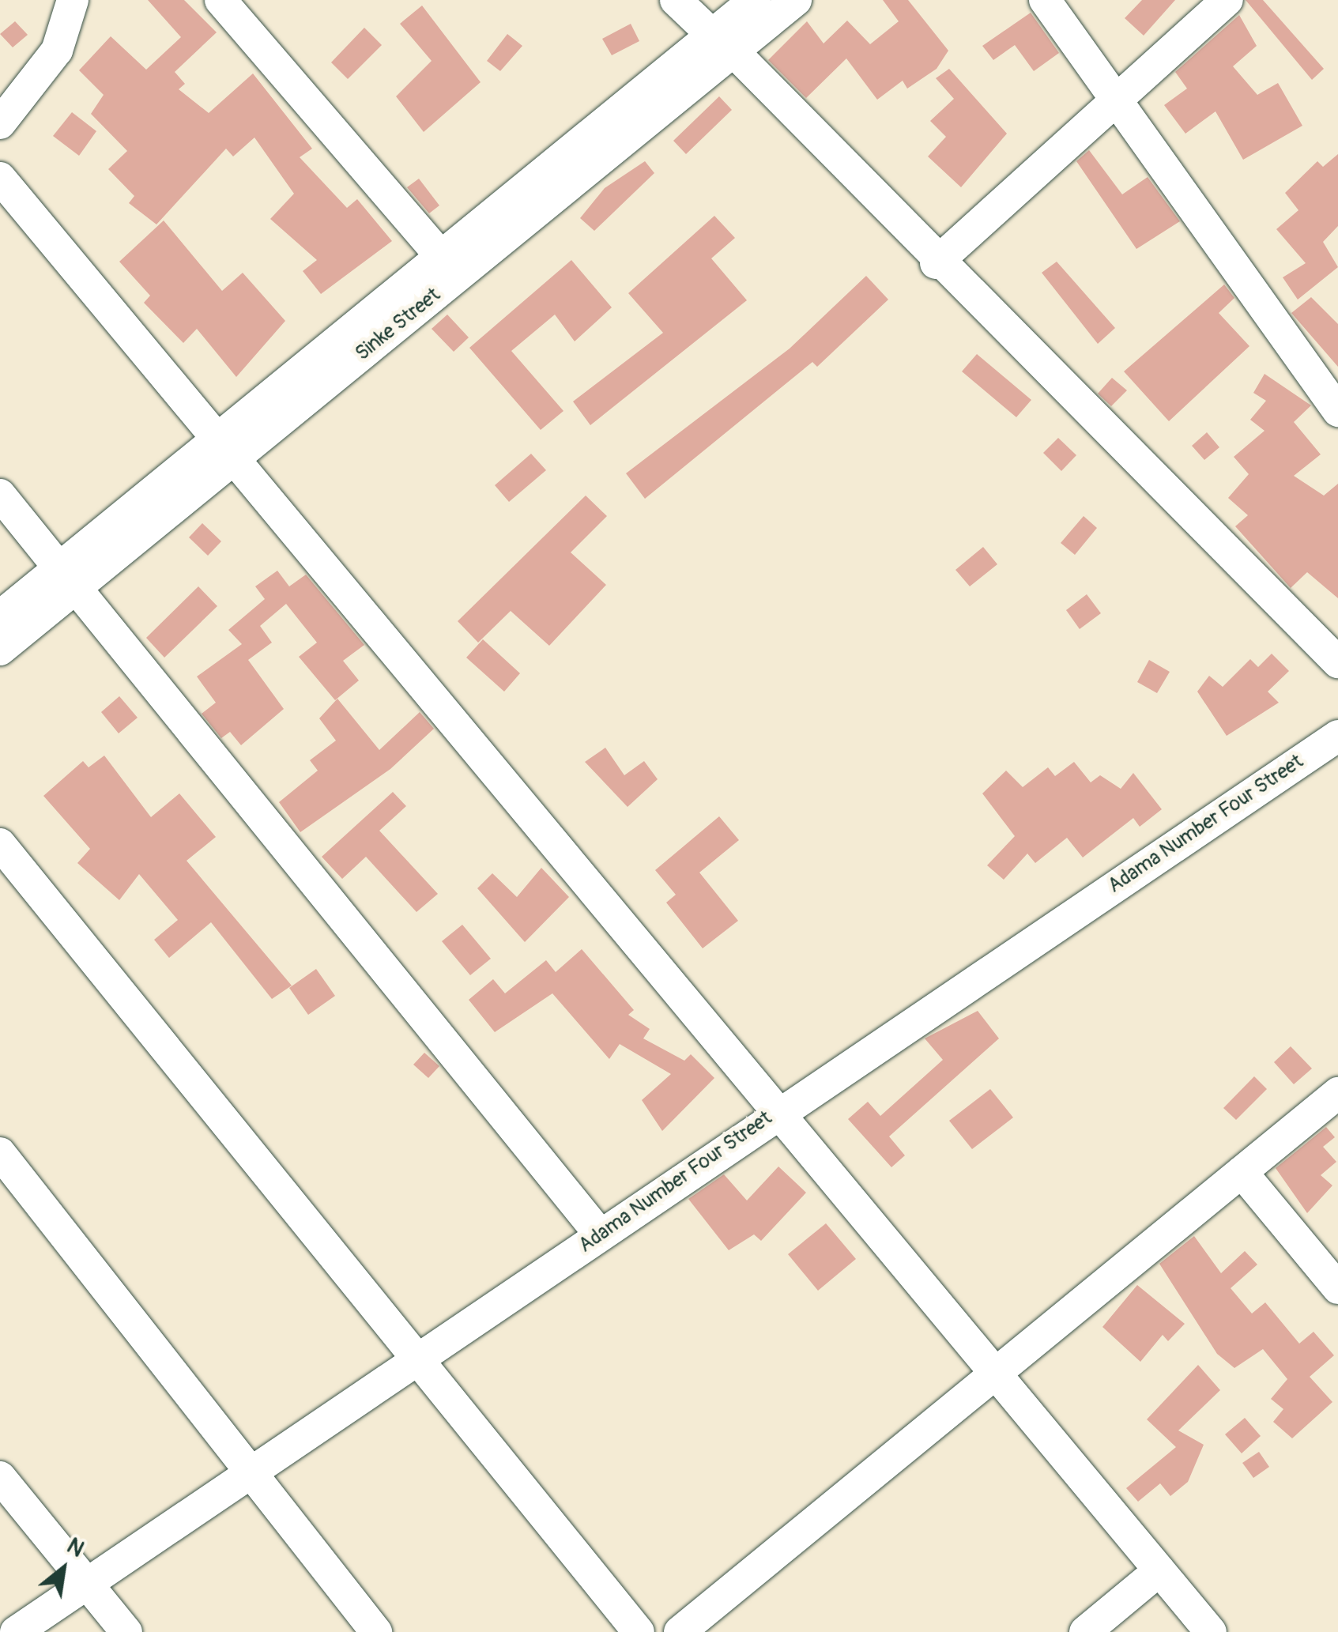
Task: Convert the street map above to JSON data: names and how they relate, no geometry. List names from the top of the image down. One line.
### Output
{"streets":{"street":["Sinke Street","Adama Number Four Street"]},"north":"top right"}
